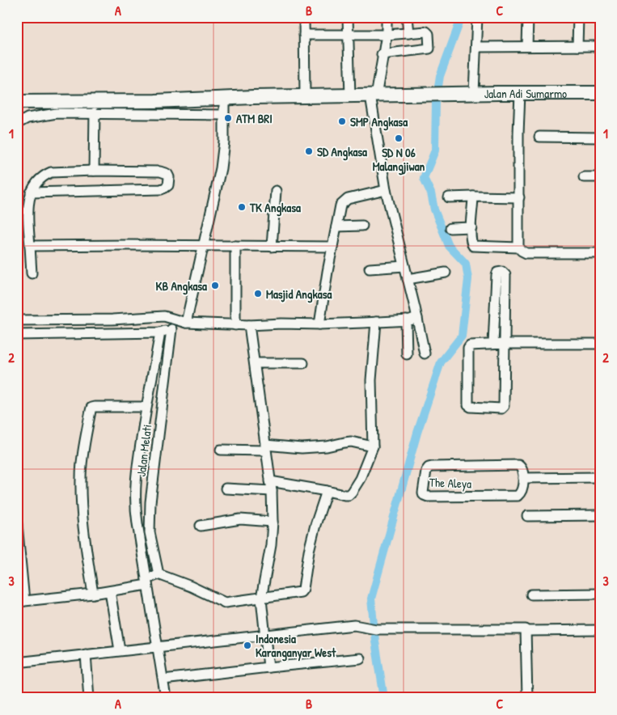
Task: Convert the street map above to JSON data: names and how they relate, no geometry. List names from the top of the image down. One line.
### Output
{"streets":{"main road":["Jalan Adi Sumarmo"],"street":["Jalan Melati","The Aleya"]},"places":["ATM BRI","SMP Angkasa","SD N 06 Malangjiwan","SD Angkasa","TK Angkasa","KB Angkasa","Masjid Angkasa","Indonesia Karanganyar West"],"grid":{"columns":["A","B","C"],"rows":["1","2","3"]}}
